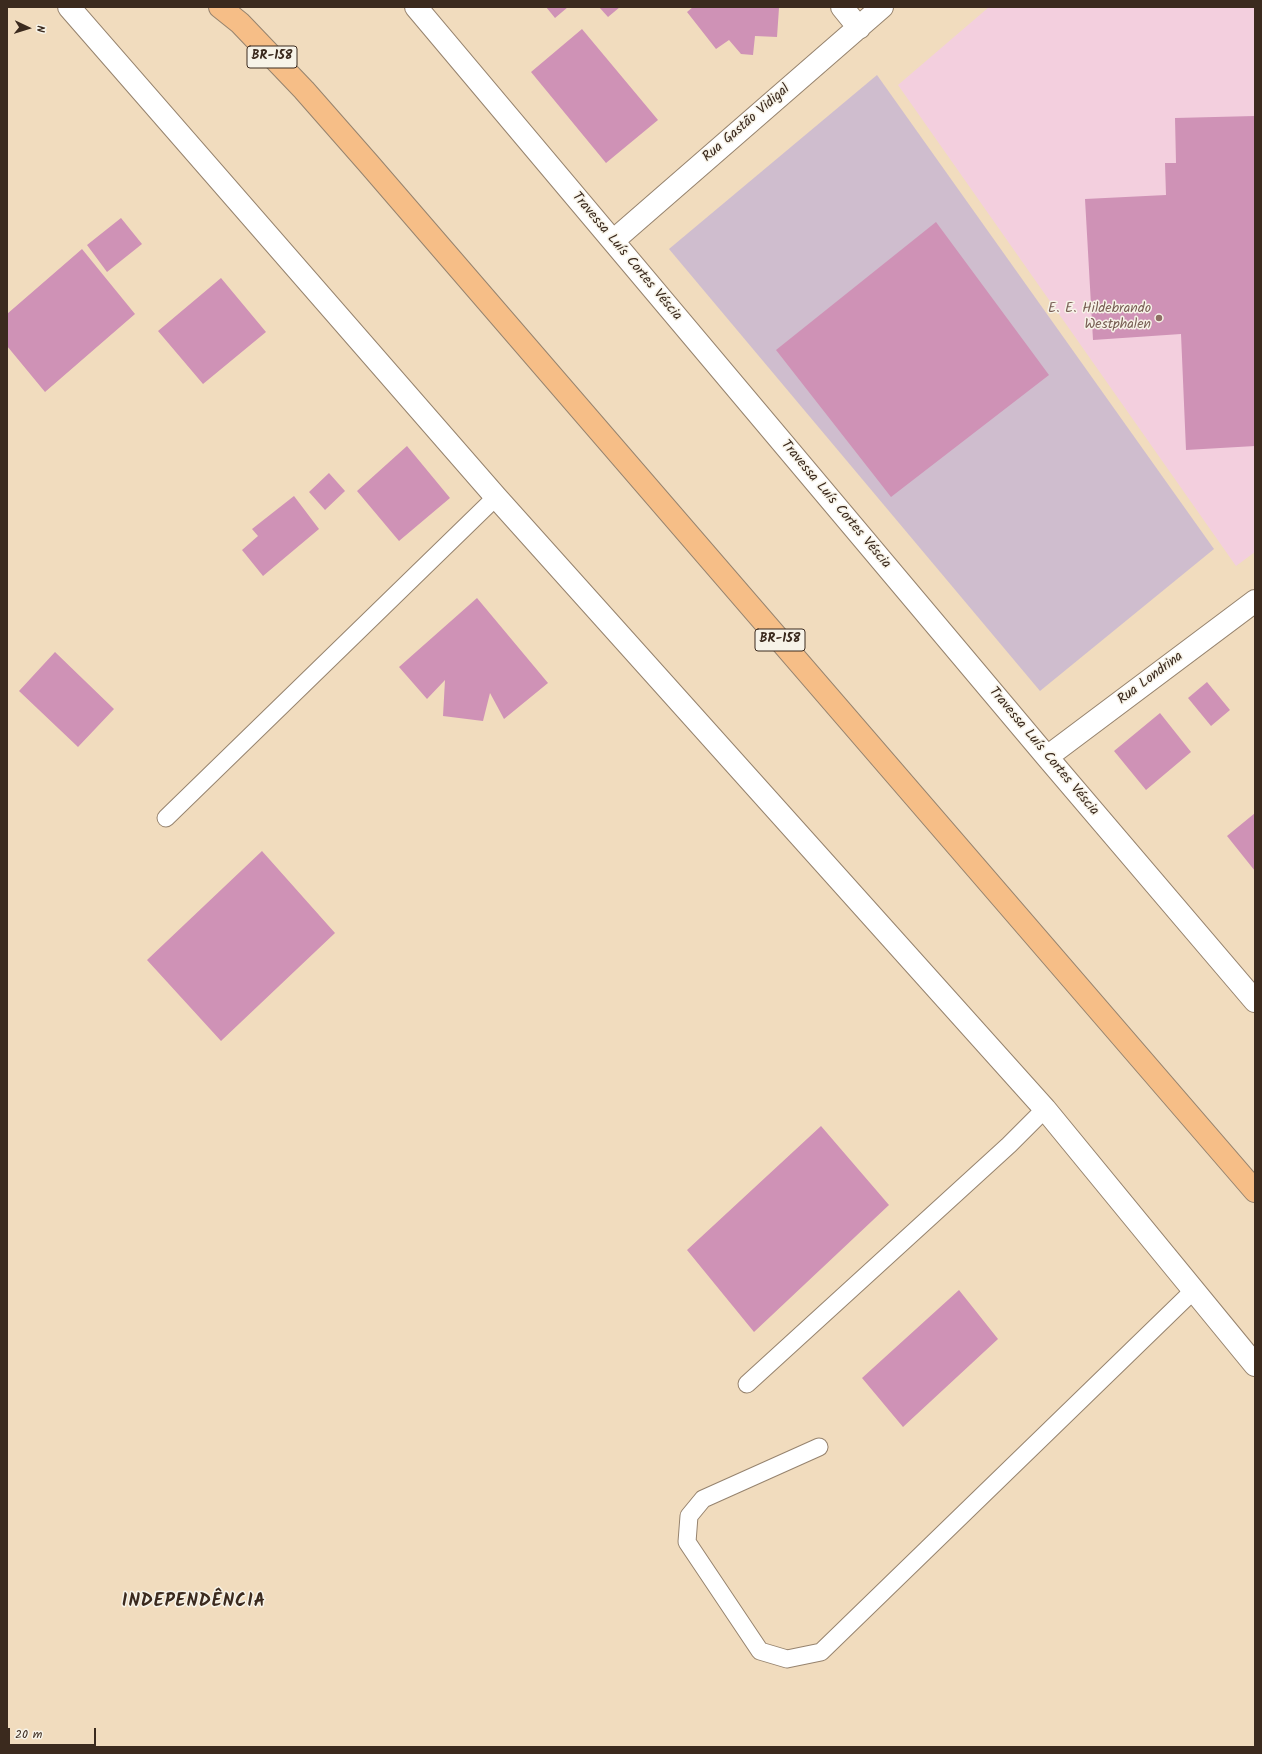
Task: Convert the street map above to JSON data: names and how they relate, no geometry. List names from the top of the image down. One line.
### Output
{"streets":{"highway":["BR-158"],"street":["Rua Gastão Vidigal","Travessa Luís Cortes Véscia","Rua Londrina"]},"crossings":[["Rua Gastão Vidigal","Travessa Luís Cortes Véscia"],["Travessa Luís Cortes Véscia","Rua Londrina"]],"districts":["INDEPENDÊNCIA"],"places":["E. E. Hildebrando Westphalen"],"scale_bar":"20 m","north":"right"}
